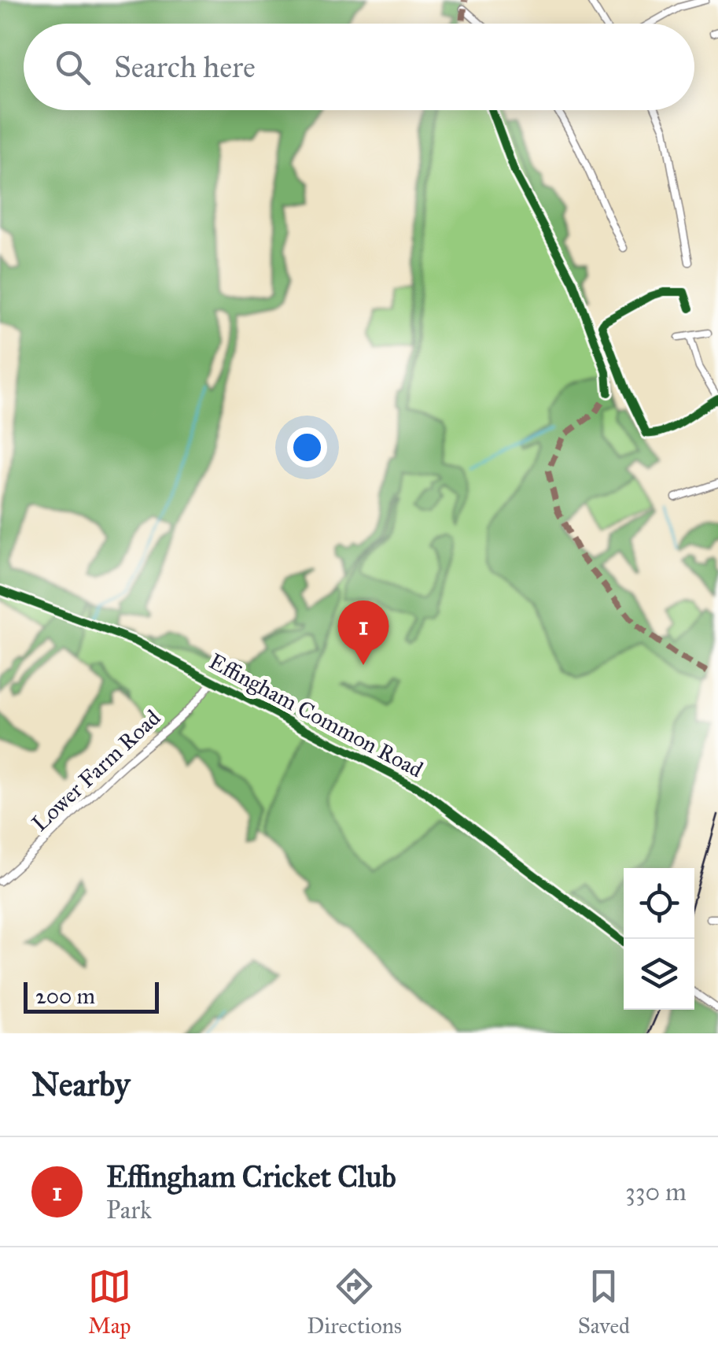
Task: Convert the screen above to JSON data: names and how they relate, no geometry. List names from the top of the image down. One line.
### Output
{"streets":{"street":["Effingham Common Road","Lower Farm Road"]},"crossings":[["Effingham Common Road","Lower Farm Road"]],"scale_bar":"200 m","page":{"search":"Search here","pins":"1","scale":"200 m","heading":"Nearby","list":[{"mark":"1","name":"Effingham Cricket Club","note":"Park","value":"330 m"}],"nav":["Map","Directions","Saved"]}}
